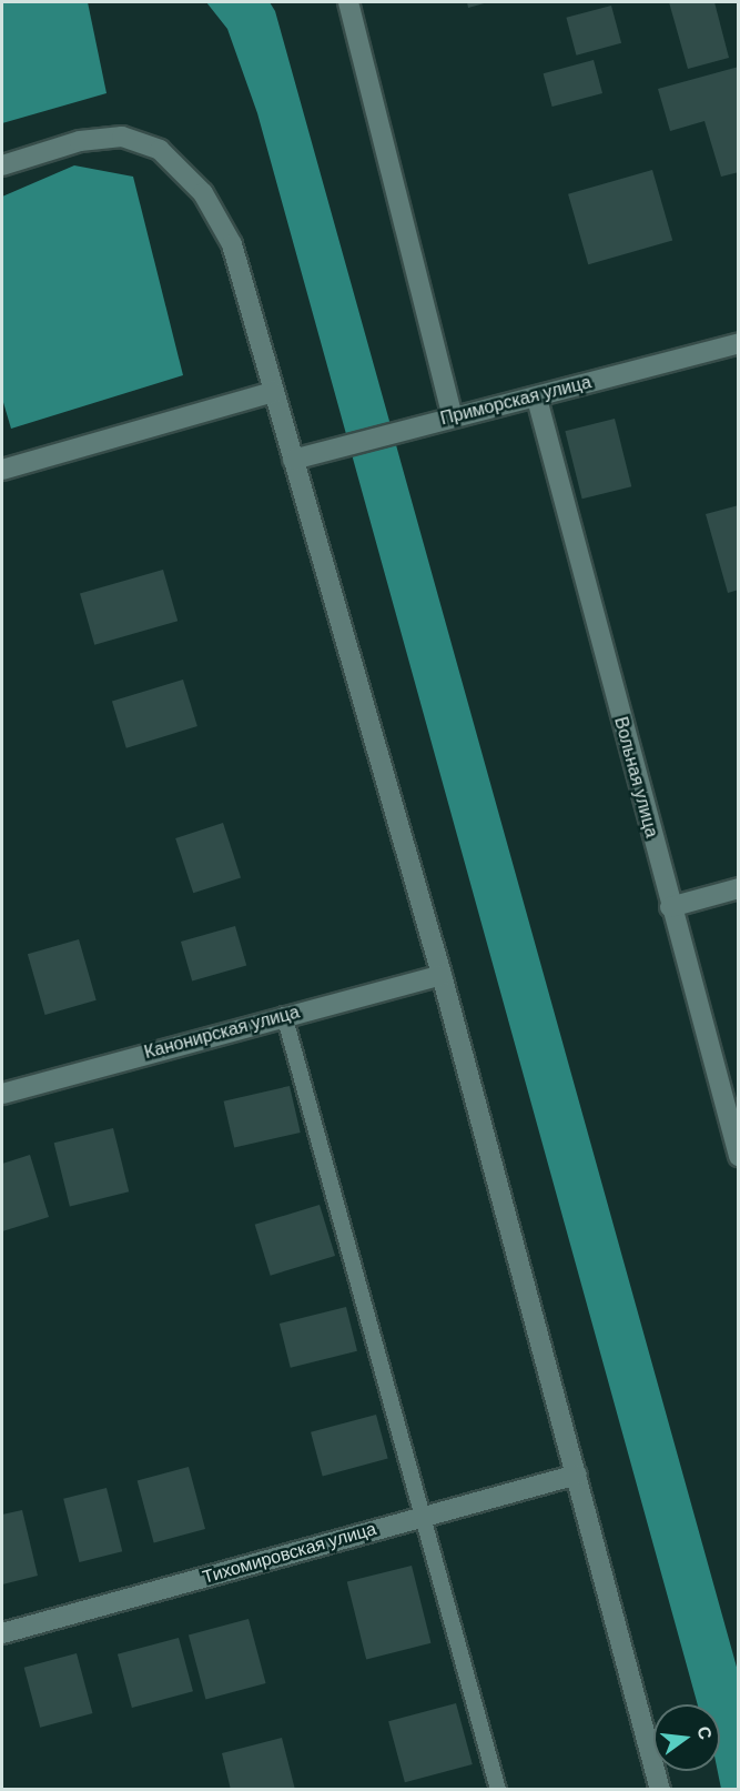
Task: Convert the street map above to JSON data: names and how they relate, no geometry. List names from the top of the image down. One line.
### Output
{"streets":{"street":["Приморская улица","Вольная улица","Канонирская улица","Тихомировская улица"]},"crossings":[["Приморская улица","Вольная улица"]],"north":"right"}
